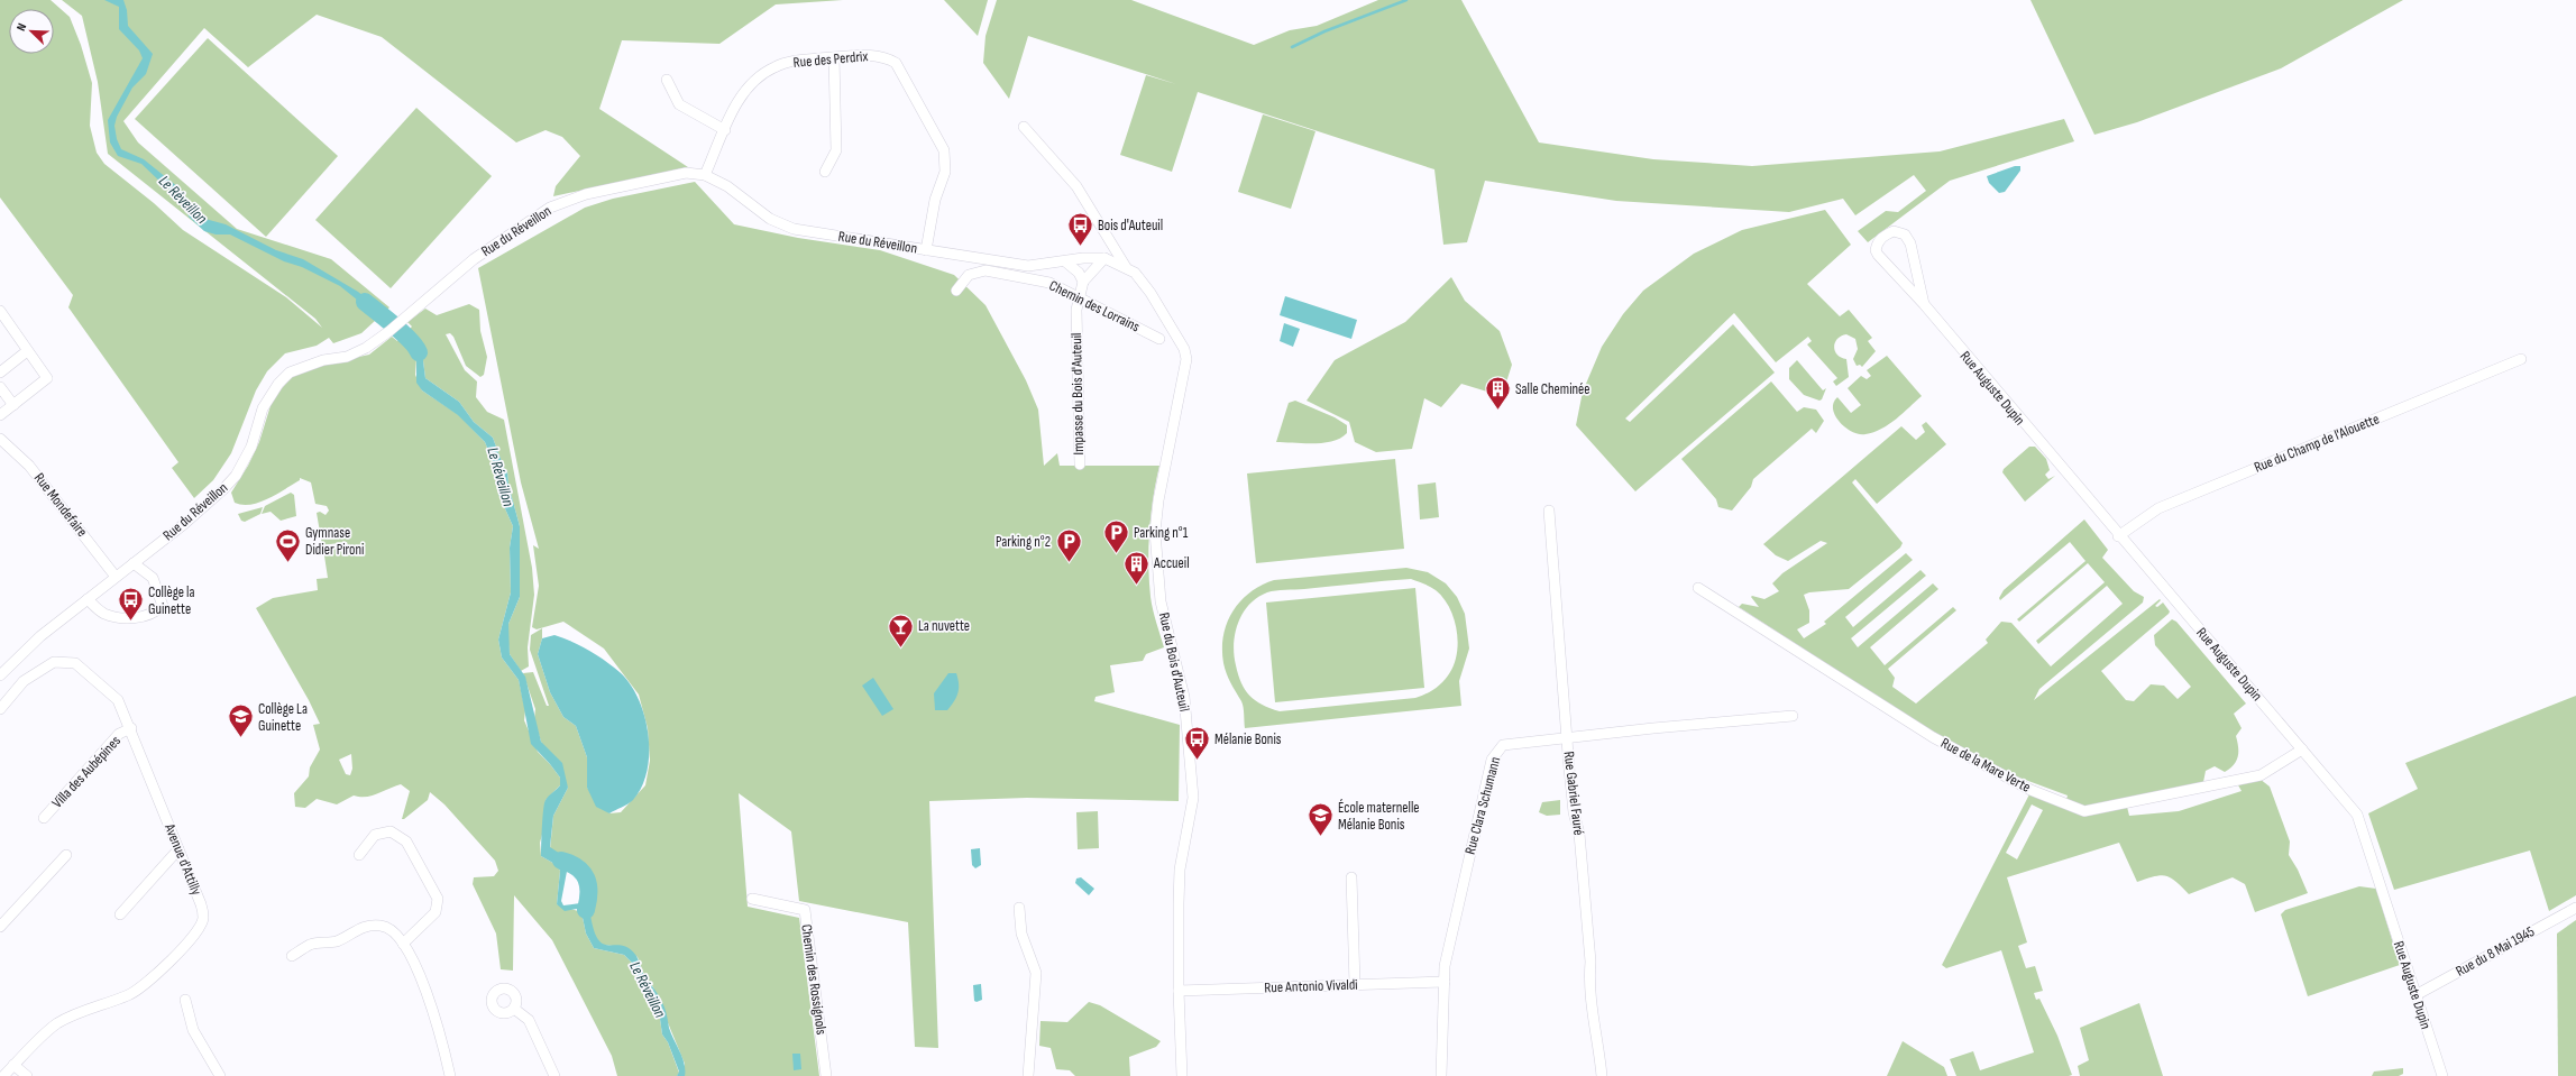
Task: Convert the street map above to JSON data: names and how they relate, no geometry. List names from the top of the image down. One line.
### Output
{"streets":{"street":["Rue des Perdrix","Rue du Réveillon","Chemin des Lorrains","Rue Auguste Dupin","Impasse du Bois d'Auteuil","Rue du Champ de l'Alouette","Rue Mondefaire","Rue du Bois d'Auteuil","Rue de la Mare Verte","Villa des Aubépines","Rue Gabriel Fauré","Rue Clara Schumann","Avenue d'Attilly","Rue du 8 Mai 1945","Chemin des Rossignols","Rue Antonio Vivaldi"]},"crossings":[["Rue des Perdrix","Rue du Réveillon"],["Rue du Réveillon","Rue Mondefaire"],["Rue du Réveillon","Rue du Bois d'Auteuil"],["Chemin des Lorrains","Impasse du Bois d'Auteuil"],["Rue Auguste Dupin","Rue du Champ de l'Alouette"],["Rue Auguste Dupin","Rue de la Mare Verte"],["Rue Auguste Dupin","Rue du 8 Mai 1945"],["Rue du Bois d'Auteuil","Rue Antonio Vivaldi"],["Villa des Aubépines","Avenue d'Attilly"],["Rue Gabriel Fauré","Rue Clara Schumann"],["Rue Clara Schumann","Rue Antonio Vivaldi"]],"water":["Le Réveillon"],"places":{"bus stop":["Bois d'Auteuil","Collège la Guinette","Mélanie Bonis"],"building":["Salle Cheminée","Accueil"],"parking":["Parking n°1","Parking n°2"],"sports":["Gymnase Didier Pironi"],"bar":["La nuvette"],"school or university":["Collège La Guinette","École maternelle Mélanie Bonis"]},"north":"top left"}
